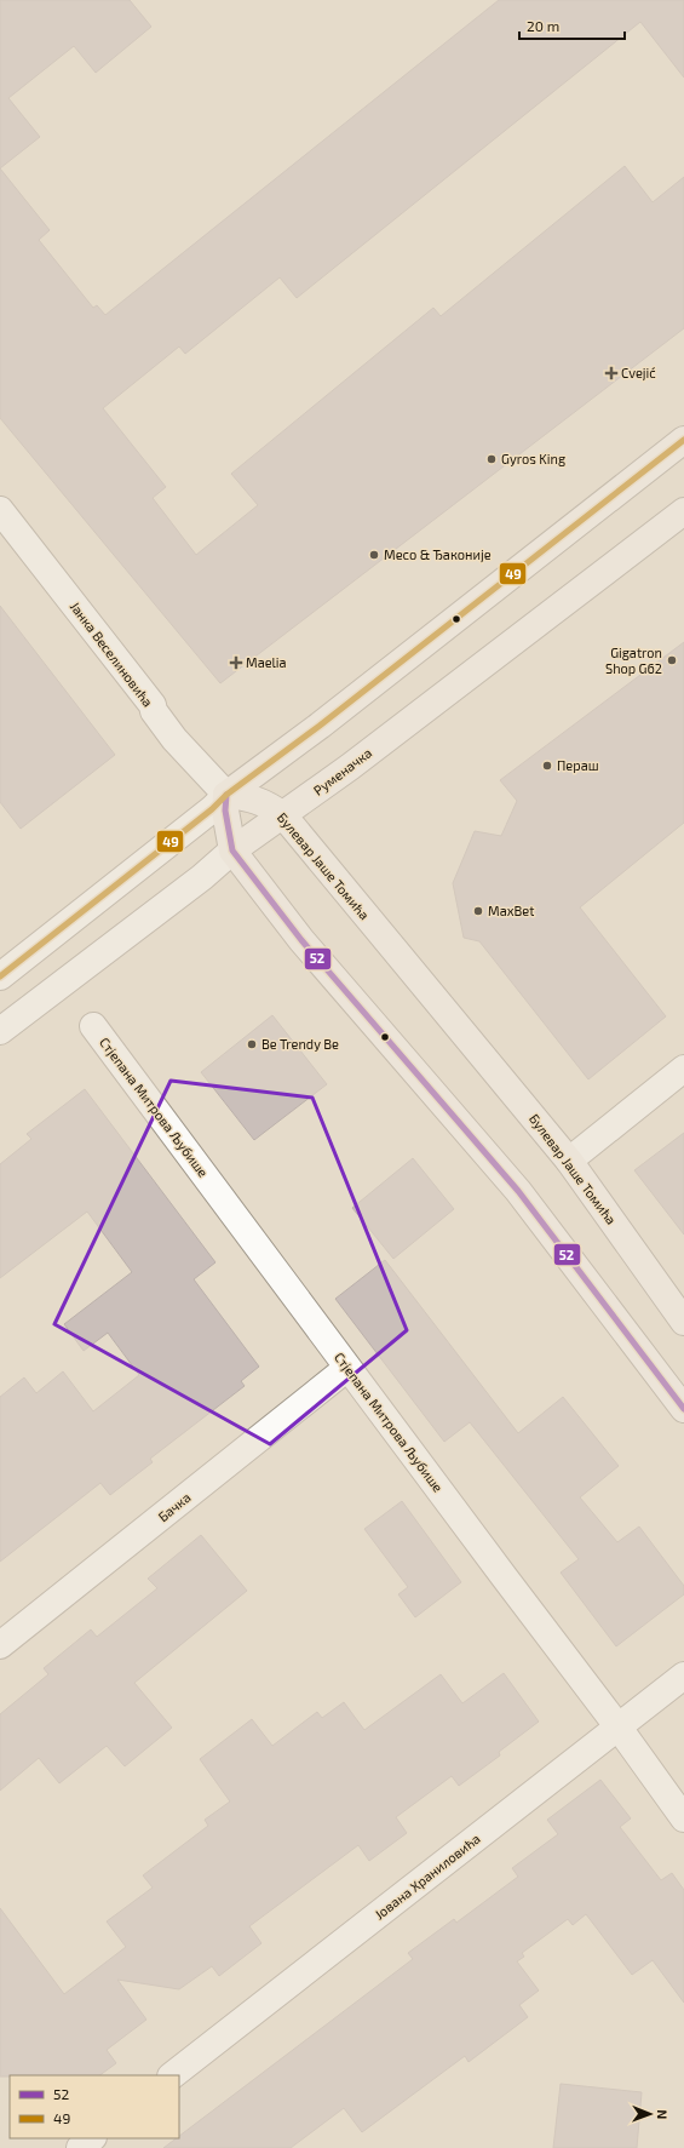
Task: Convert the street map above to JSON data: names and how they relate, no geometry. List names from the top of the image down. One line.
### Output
{"streets":{"main road":["Руменачка","Булевар Јаше Томића"],"street":["Јанка Веселиновића","Стјепана Митрова Љубише","Бачка","Јована Храниловића"]},"crossings":[["Јанка Веселиновића","Булевар Јаше Томића"],["Руменачка","Булевар Јаше Томића"],["Стјепана Митрова Љубише","Бачка"],["Стјепана Митрова Љубише","Јована Храниловића"]],"places":{"health":["Cvejić","Maelia"],"other":["Gyros King","Месо & Ђаконије","Gigatron Shop G62","Пераш","MaxBet","Be Trendy Be"]},"lines":["transit line 49","transit line 52"],"legend":["52","49"],"scale_bar":"20 m","north":"right"}
